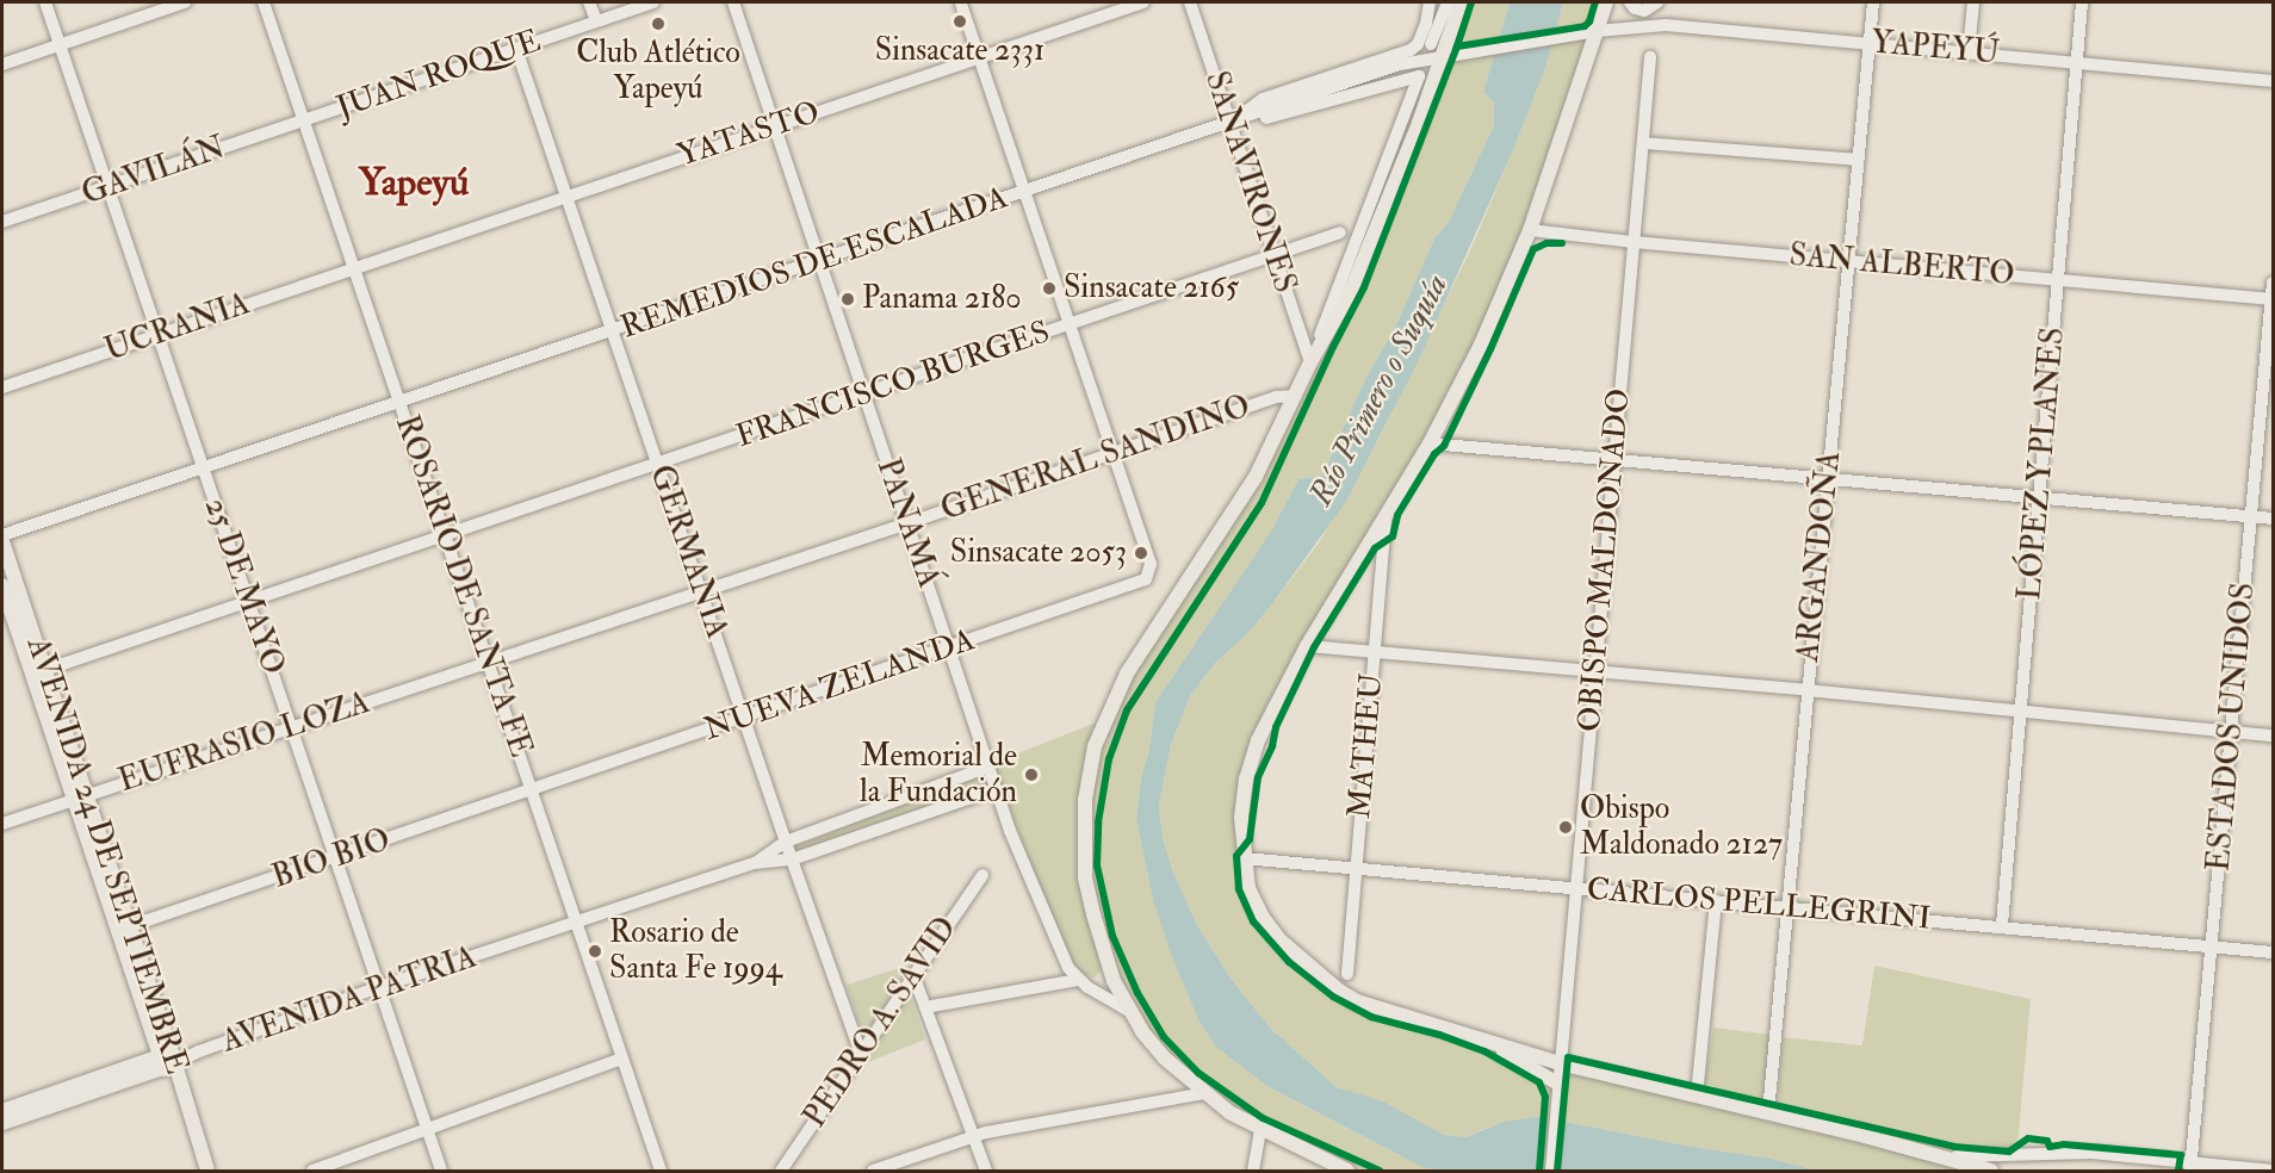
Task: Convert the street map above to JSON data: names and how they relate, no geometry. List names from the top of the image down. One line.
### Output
{"streets":{"main road":["AVENIDA 24 DE SEPTIEMBRE","AVENIDA PATRIA"],"street":["YAPEYÚ","JUAN ROQUE","YATASTO","GAVILÁN","SANAVIRONES","REMEDIOS DE ESCALADA","SAN ALBERTO","UCRANIA","FRANCISCO BURGES","GENERAL SANDINO","LÓPEZ Y PLANES","PANAMÁ","GERMANIA","ARGANDOÑA","OBISPO MALDONADO","25 DE MAYO","ROSARIO DE SANTA FE","NUEVA ZELANDA","ESTADOS UNIDOS","EUFRASIO LOZA","MATHEU","BIO BIO","CARLOS PELLEGRINI","PEDRO A. SAVID"]},"crossings":[["YAPEYÚ","REMEDIOS DE ESCALADA"],["YAPEYÚ","LÓPEZ Y PLANES"],["YAPEYÚ","ARGANDOÑA"],["JUAN ROQUE","GAVILÁN"],["JUAN ROQUE","GERMANIA"],["JUAN ROQUE","ROSARIO DE SANTA FE"],["YATASTO","UCRANIA"],["YATASTO","PANAMÁ"],["YATASTO","GERMANIA"],["YATASTO","ROSARIO DE SANTA FE"],["GAVILÁN","25 DE MAYO"],["GAVILÁN","ROSARIO DE SANTA FE"],["SANAVIRONES","REMEDIOS DE ESCALADA"],["SANAVIRONES","FRANCISCO BURGES"],["REMEDIOS DE ESCALADA","PANAMÁ"],["REMEDIOS DE ESCALADA","GERMANIA"],["REMEDIOS DE ESCALADA","25 DE MAYO"],["REMEDIOS DE ESCALADA","ROSARIO DE SANTA FE"],["REMEDIOS DE ESCALADA","AVENIDA 24 DE SEPTIEMBRE"],["SAN ALBERTO","LÓPEZ Y PLANES"],["SAN ALBERTO","ARGANDOÑA"],["SAN ALBERTO","OBISPO MALDONADO"],["SAN ALBERTO","ESTADOS UNIDOS"],["UCRANIA","25 DE MAYO"],["UCRANIA","ROSARIO DE SANTA FE"],["FRANCISCO BURGES","PANAMÁ"],["FRANCISCO BURGES","GERMANIA"],["FRANCISCO BURGES","25 DE MAYO"],["FRANCISCO BURGES","ROSARIO DE SANTA FE"],["FRANCISCO BURGES","AVENIDA 24 DE SEPTIEMBRE"],["GENERAL SANDINO","PANAMÁ"],["GENERAL SANDINO","GERMANIA"],["GENERAL SANDINO","ROSARIO DE SANTA FE"],["GENERAL SANDINO","NUEVA ZELANDA"],["GENERAL SANDINO","EUFRASIO LOZA"],["LÓPEZ Y PLANES","CARLOS PELLEGRINI"],["PANAMÁ","NUEVA ZELANDA"],["GERMANIA","NUEVA ZELANDA"],["GERMANIA","PEDRO A. SAVID"],["ARGANDOÑA","CARLOS PELLEGRINI"],["OBISPO MALDONADO","CARLOS PELLEGRINI"],["25 DE MAYO","EUFRASIO LOZA"],["25 DE MAYO","BIO BIO"],["25 DE MAYO","AVENIDA PATRIA"],["ROSARIO DE SANTA FE","NUEVA ZELANDA"],["ROSARIO DE SANTA FE","EUFRASIO LOZA"],["ROSARIO DE SANTA FE","BIO BIO"],["ROSARIO DE SANTA FE","AVENIDA PATRIA"],["NUEVA ZELANDA","BIO BIO"],["ESTADOS UNIDOS","CARLOS PELLEGRINI"],["EUFRASIO LOZA","AVENIDA 24 DE SEPTIEMBRE"],["MATHEU","CARLOS PELLEGRINI"],["AVENIDA 24 DE SEPTIEMBRE","BIO BIO"],["AVENIDA 24 DE SEPTIEMBRE","AVENIDA PATRIA"]],"districts":["Yapeyú"],"water":["Río Primero o Suquía"],"places":["Sinsacate 2331","Club Atlético Yapeyú","Sinsacate 2165","Panama 2180","Sinsacate 2053","Memorial de la Fundación","Obispo Maldonado 2127","Rosario de Santa Fe 1994"]}
